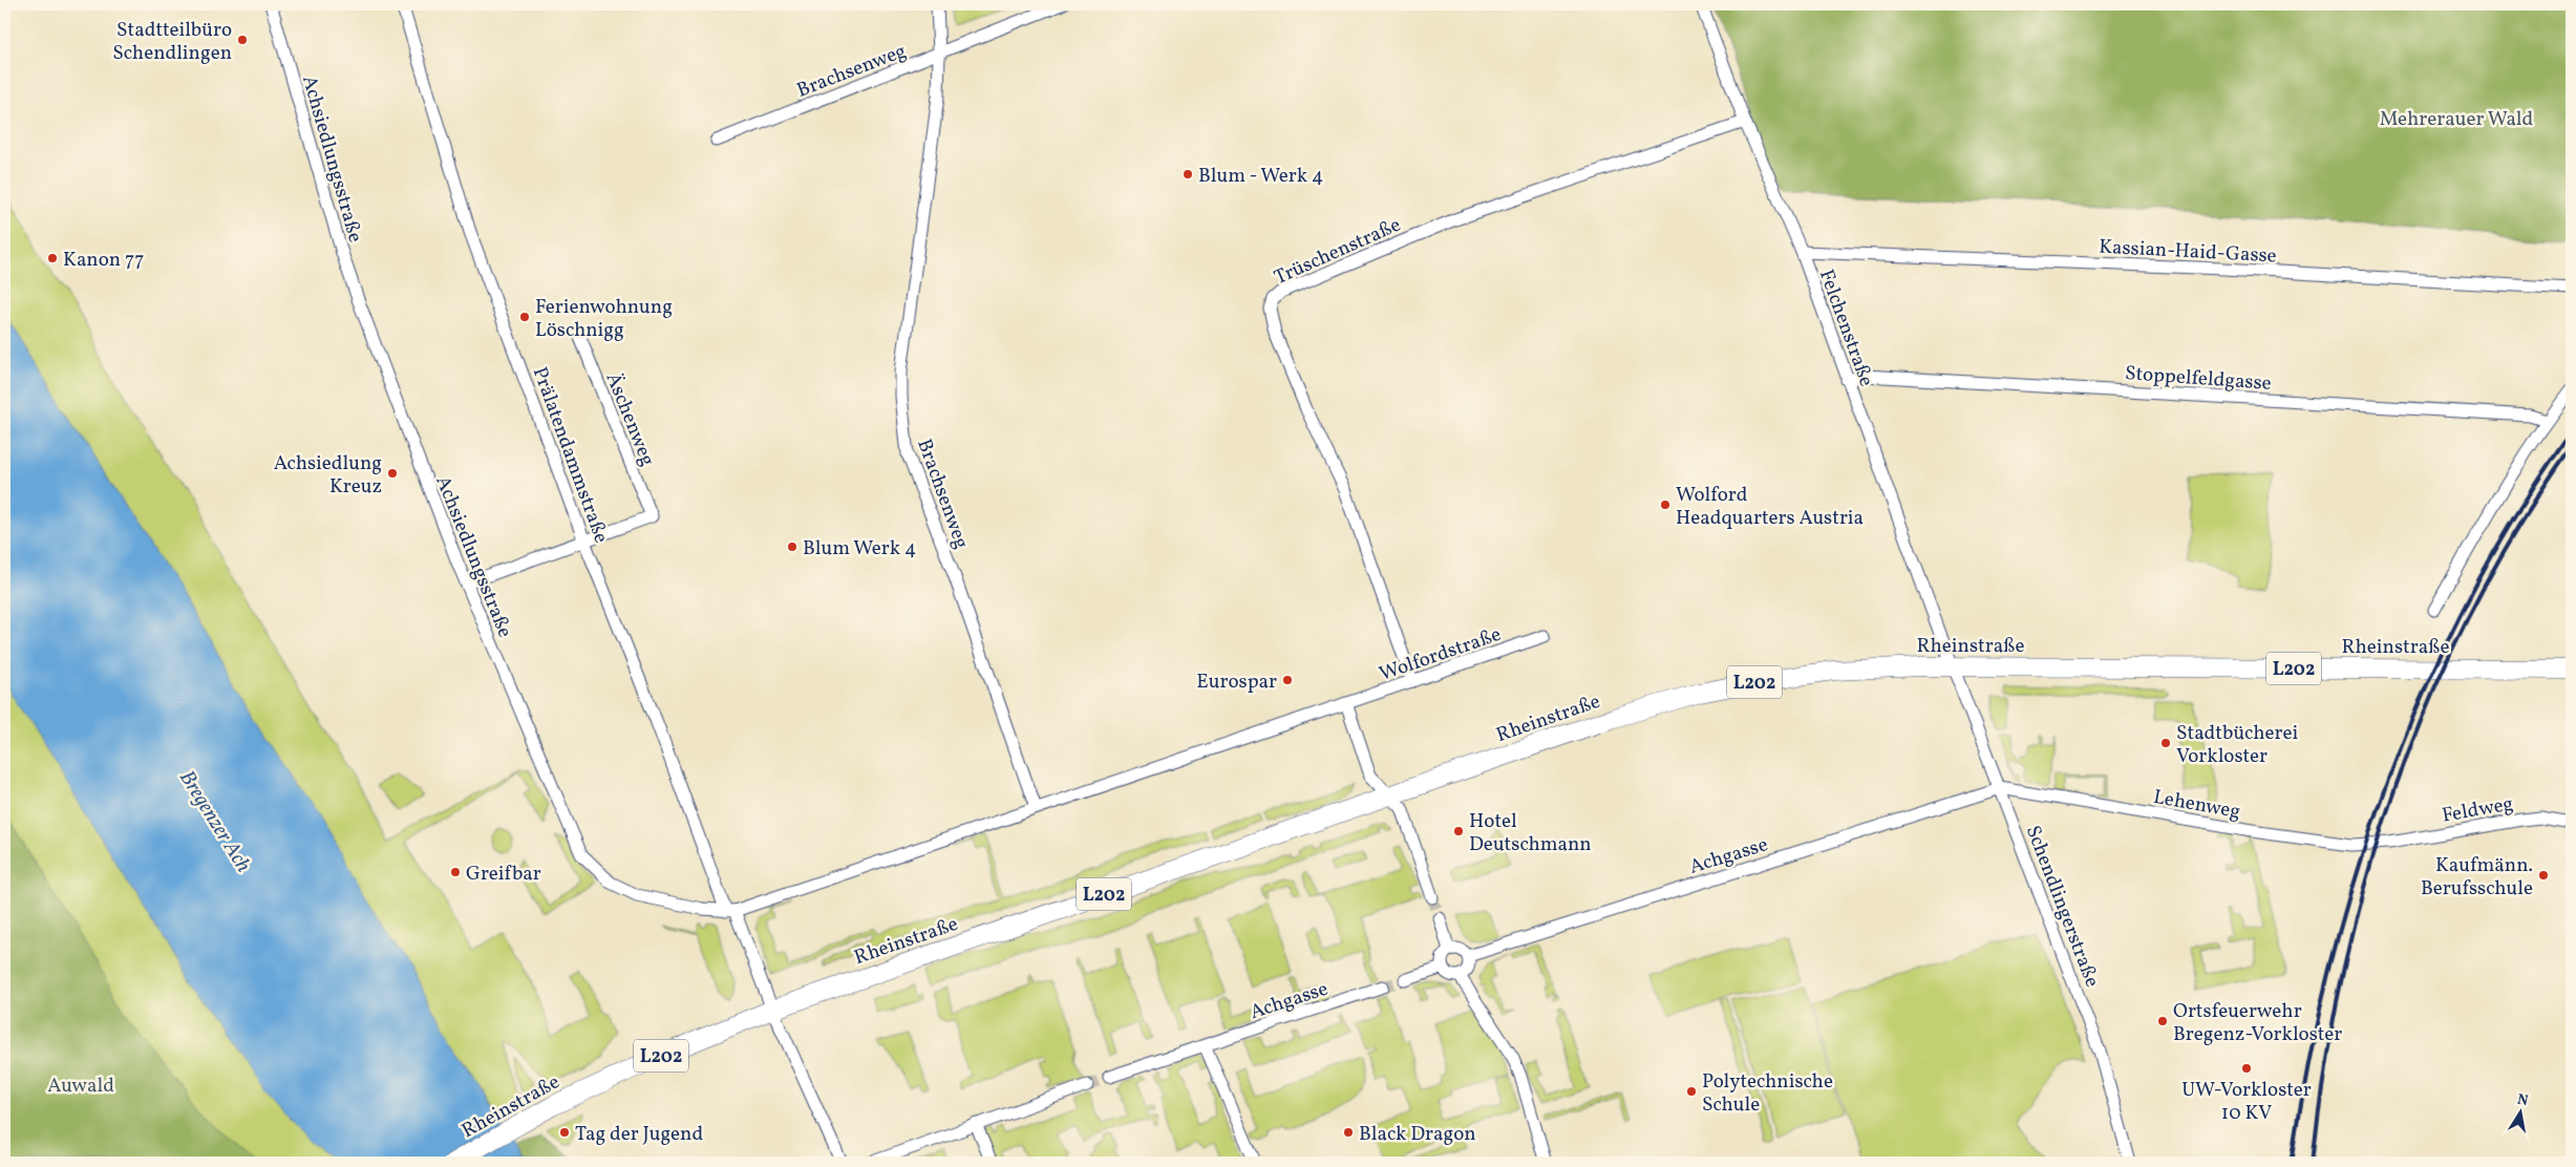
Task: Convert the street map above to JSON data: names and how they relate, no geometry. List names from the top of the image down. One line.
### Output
{"streets":{"main road":["Rheinstraße","L202"],"street":["Brachsenweg","Achsiedlungsstraße","Trüschenstraße","Kassian-Haid-Gasse","Felchenstraße","Stoppelfeldgasse","Äschenweg","Prälatendammstraße","Wolfordstraße","Lehenweg","Feldweg","Achgasse","Schendlingerstraße"]},"crossings":[["Achsiedlungsstraße","Prälatendammstraße"],["Trüschenstraße","Felchenstraße"],["Trüschenstraße","Wolfordstraße"],["Kassian-Haid-Gasse","Felchenstraße"],["Felchenstraße","Stoppelfeldgasse"],["Felchenstraße","Rheinstraße"],["Felchenstraße","Schendlingerstraße"],["Äschenweg","Prälatendammstraße"],["Rheinstraße","Schendlingerstraße"],["Lehenweg","Feldweg"],["Lehenweg","Achgasse"],["Lehenweg","Schendlingerstraße"],["Achgasse","Schendlingerstraße"]],"water":["Bregenzer Ach"],"parks":["Mehrerauer Wald","Auwald"],"places":["Stadtteilbüro Schendlingen","Blum - Werk 4","Kanon 77","Ferienwohnung Löschnigg","Achsiedlung Kreuz","Wolford Headquarters Austria","Blum Werk 4","Eurospar","Stadtbücherei Vorkloster","Hotel Deutschmann","Greifbar","Kaufmänn. Berufsschule","Ortsfeuerwehr Bregenz-Vorkloster","UW-Vorkloster 10 KV","Polytechnische Schule","Tag der Jugend","Black Dragon"],"north":"top"}
